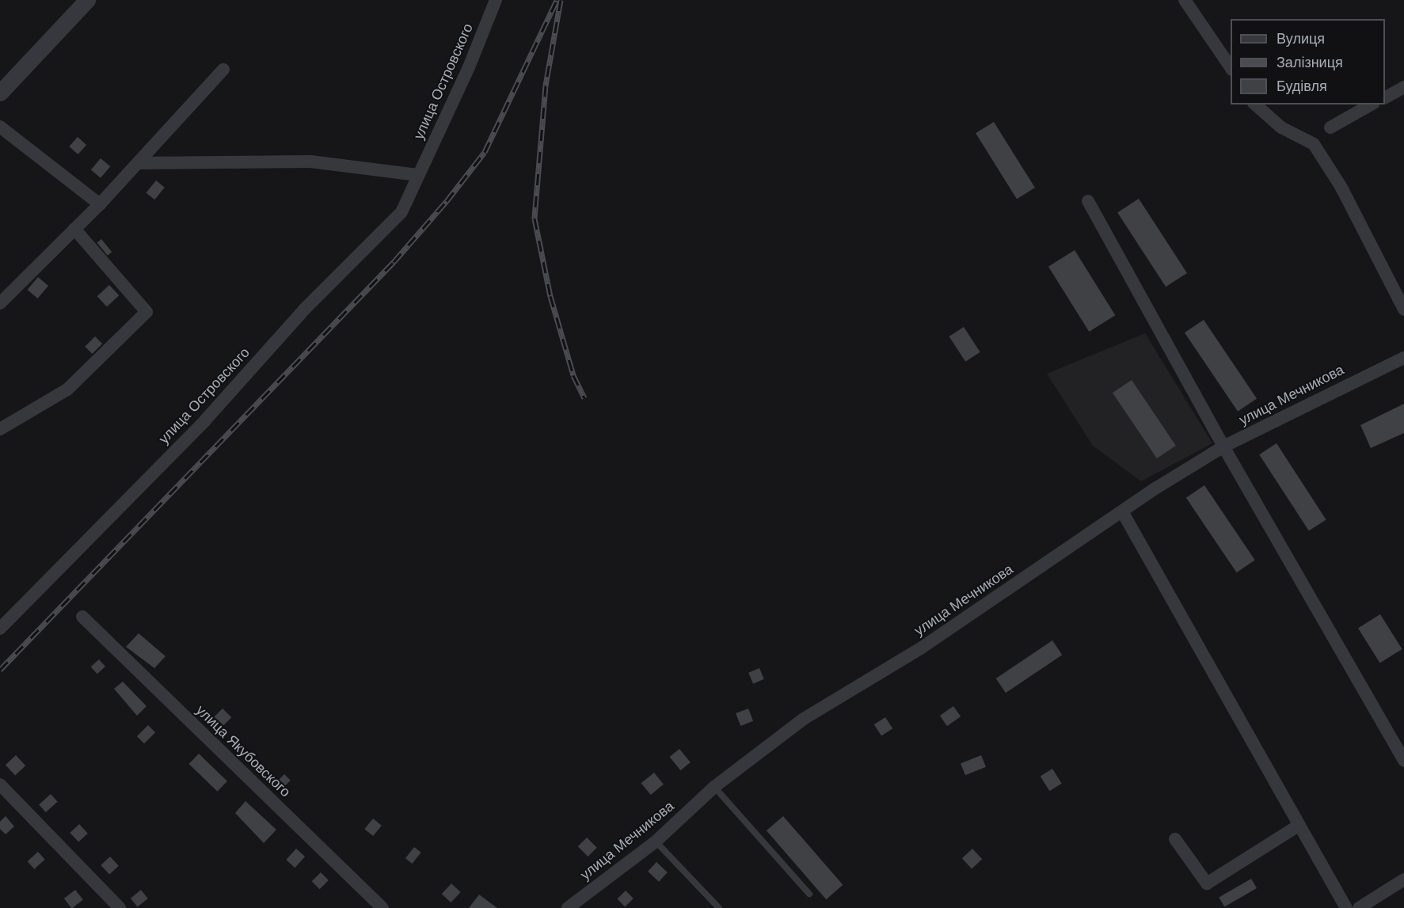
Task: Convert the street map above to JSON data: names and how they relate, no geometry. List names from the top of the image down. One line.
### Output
{"streets":{"street":["улица Островского","улица Мечникова","улица Якубовского"]},"legend":["Вулиця","Залізниця","Будівля"]}
